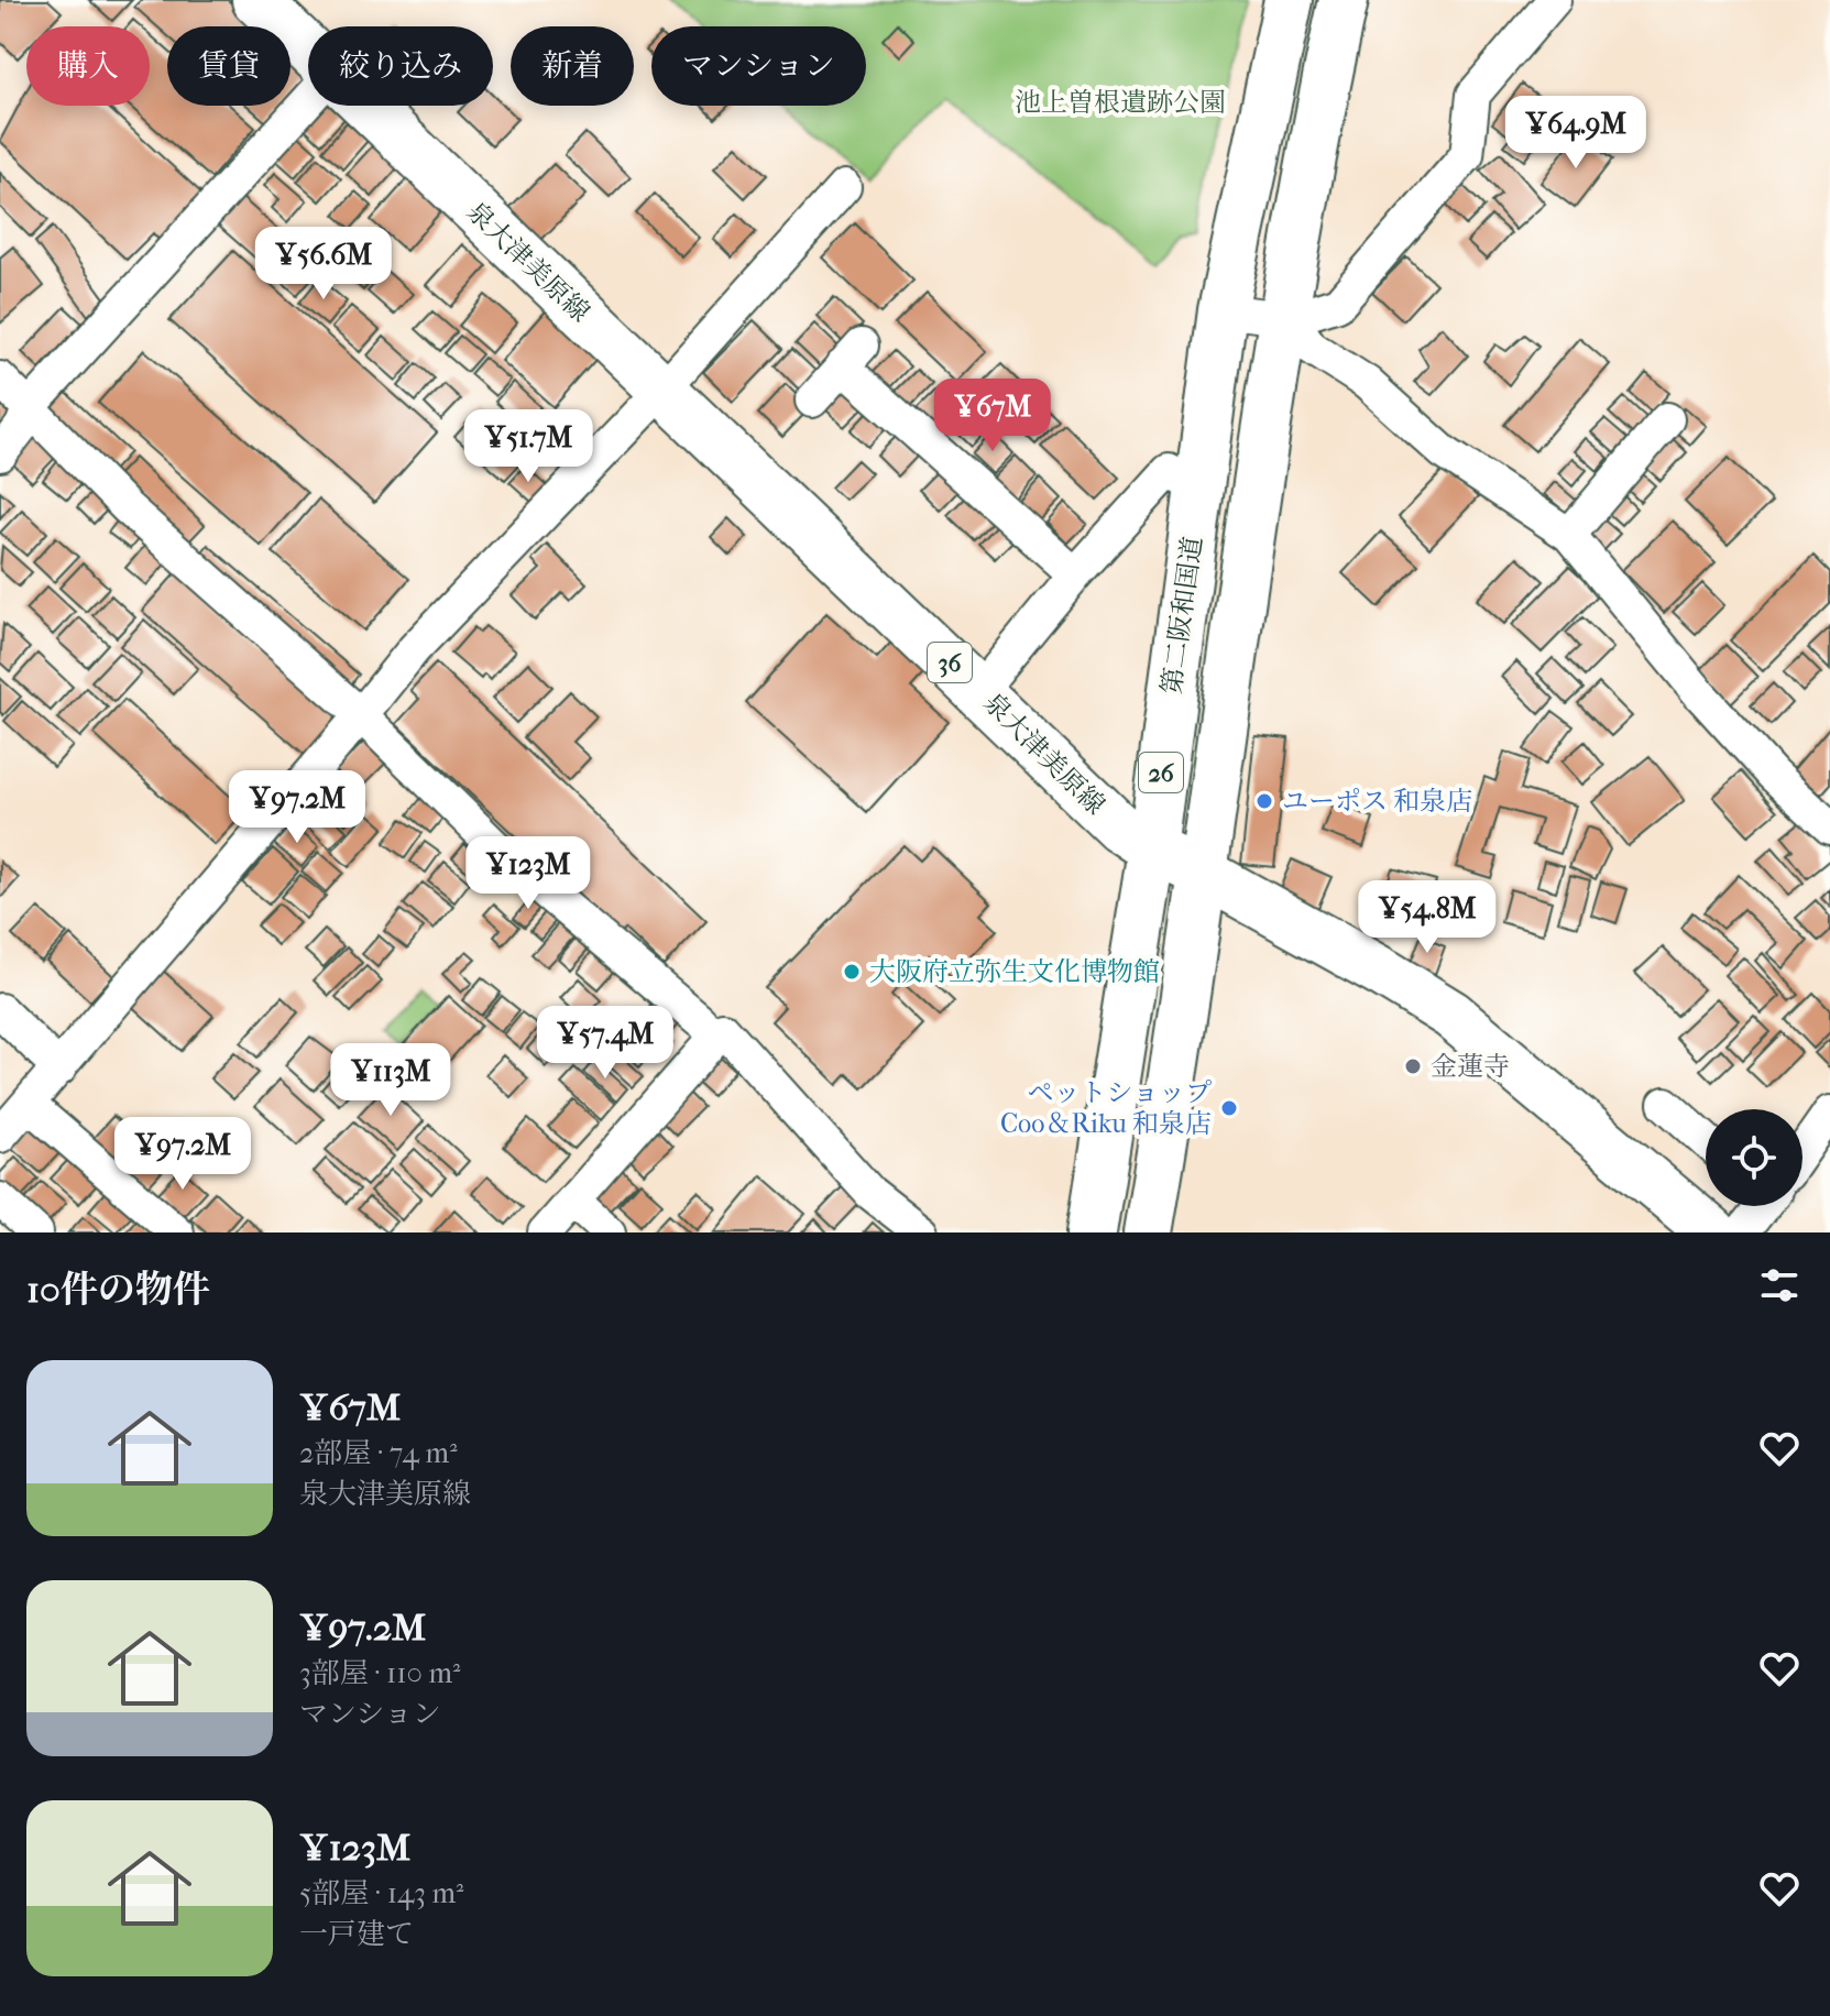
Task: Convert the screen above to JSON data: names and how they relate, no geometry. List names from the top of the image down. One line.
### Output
{"streets":{"main road":["泉大津美原線","第二阪和国道","36","26"]},"crossings":[["泉大津美原線","第二阪和国道"]],"parks":["池上曽根遺跡公園"],"places":["ユーポス 和泉店","大阪府立弥生文化博物館","金蓮寺","ペットショップ Coo＆Riku 和泉店"],"page":{"chip":["購入","賃貸","絞り込み","新着","マンション"],"price":["¥64.9M","¥56.6M","¥67M","¥51.7M","¥97.2M","¥123M","¥54.8M","¥57.4M","¥113M","¥97.2M"],"heading":"10件の物件","list":[{"name":"¥67M","note":"2部屋 · 74 m² · 泉大津美原線"},{"name":"¥97.2M","note":"3部屋 · 110 m² · マンション"},{"name":"¥123M","note":"5部屋 · 143 m² · 一戸建て"}]}}
